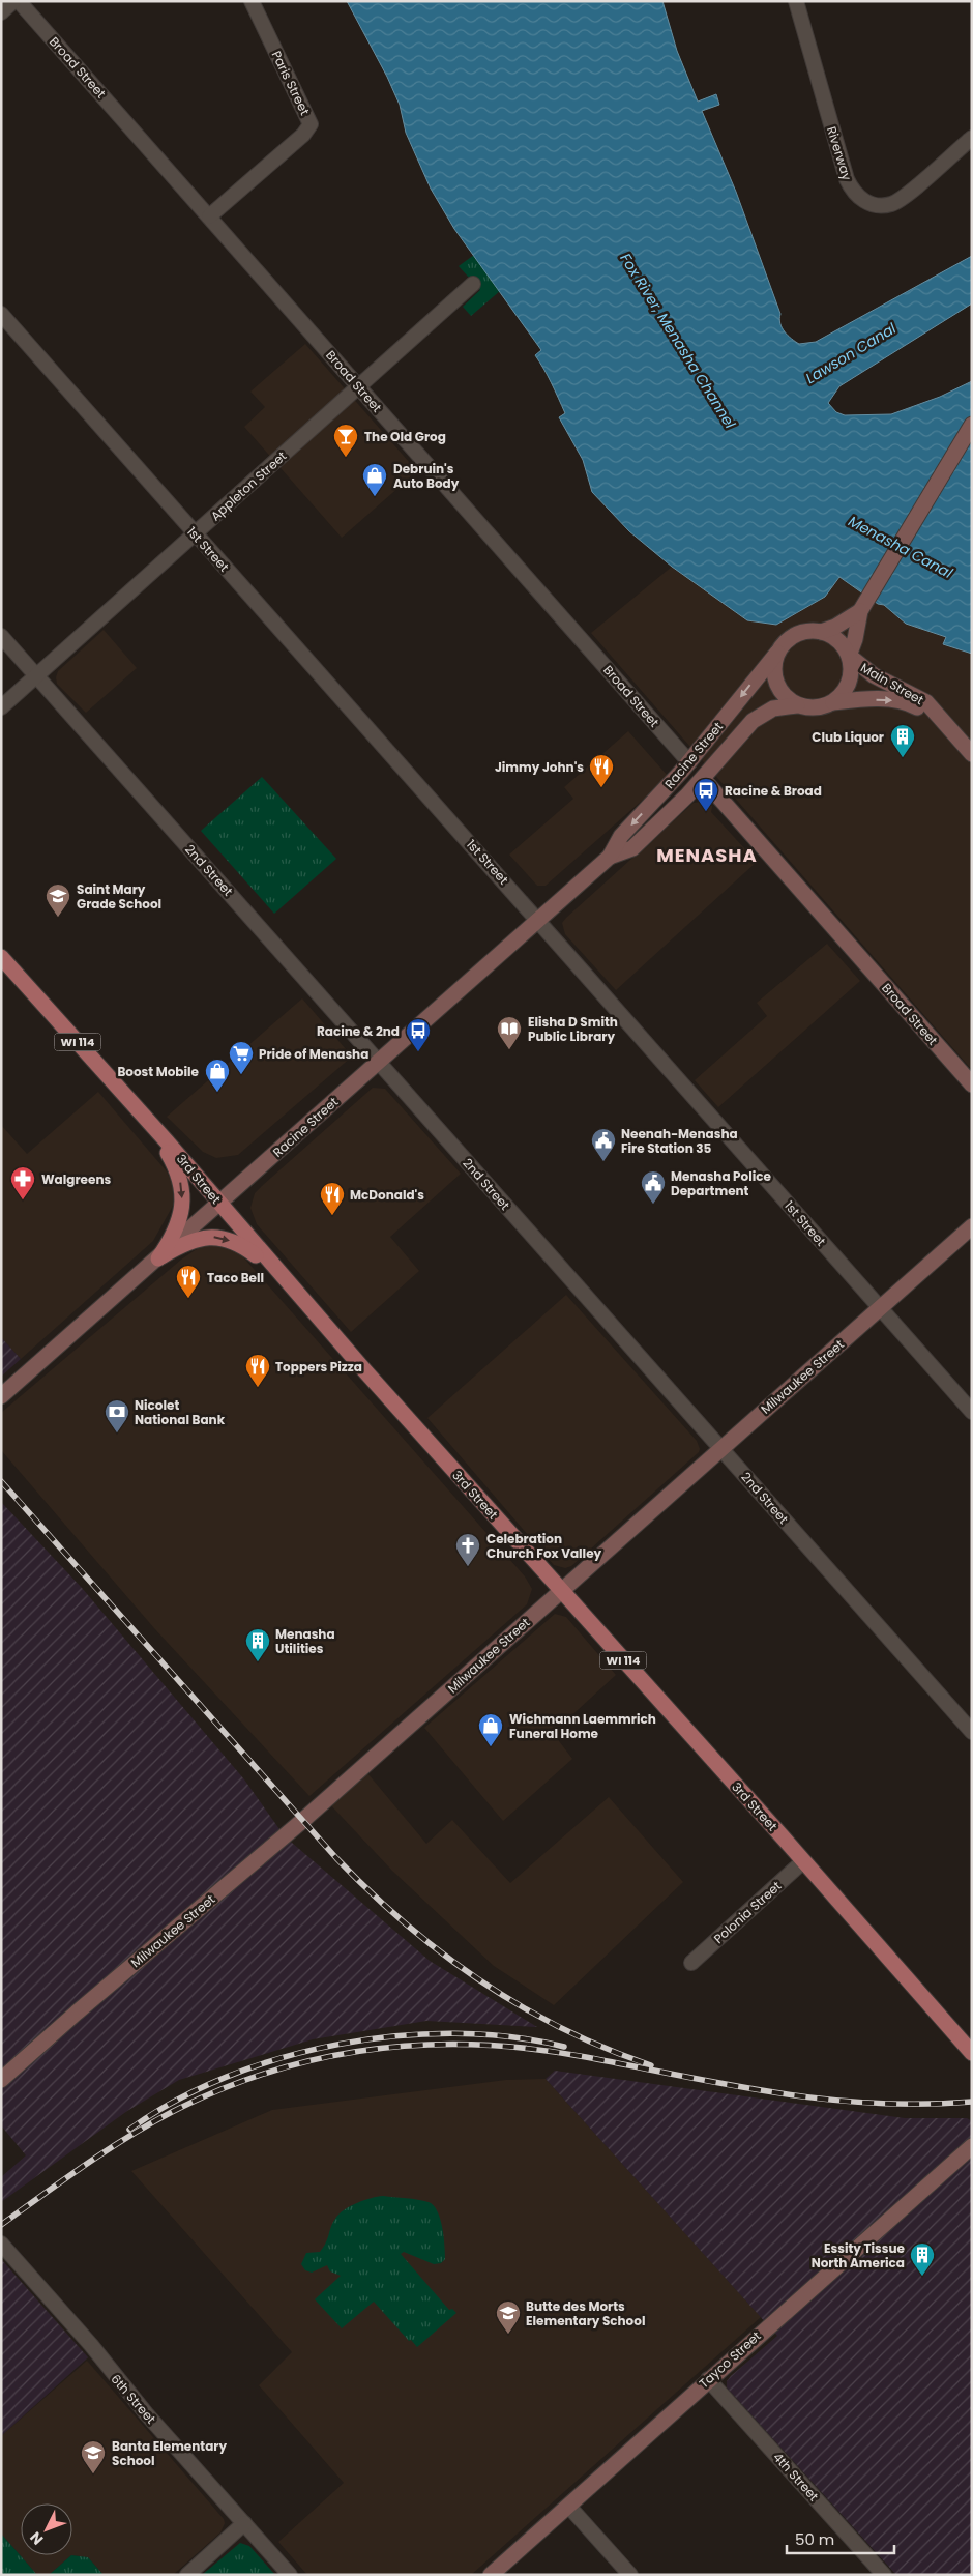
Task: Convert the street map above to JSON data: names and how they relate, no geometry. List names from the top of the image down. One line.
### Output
{"streets":{"main road":["WI 114","3rd Street"],"street":["Broad Street","Paris Street","Riverway","Appleton Street","1st Street","Main Street","Racine Street","2nd Street","Milwaukee Street","Polonia Street","Tayco Street","6th Street","4th Street"]},"crossings":[["Broad Street","Paris Street"],["Broad Street","Appleton Street"],["Broad Street","Racine Street"],["Appleton Street","1st Street"],["Appleton Street","2nd Street"],["1st Street","Racine Street"],["1st Street","Milwaukee Street"],["Main Street","Racine Street"],["Racine Street","2nd Street"],["Racine Street","3rd Street"],["2nd Street","Milwaukee Street"],["3rd Street","Milwaukee Street"],["3rd Street","Polonia Street"],["Tayco Street","4th Street"]],"one_way":["Main Street"],"districts":["MENASHA"],"water":["Fox River, Menasha Channel","Lawson Canal","Menasha Canal"],"places":{"bar":["The Old Grog"],"shop":["Debruin's Auto Body","Boost Mobile","Wichmann Laemmrich Funeral Home"],"building":["Club Liquor","Menasha Utilities","Essity Tissue North America"],"restaurant":["Jimmy John's","McDonald's","Taco Bell","Toppers Pizza"],"bus stop":["Racine & Broad","Racine & 2nd"],"school or university":["Saint Mary Grade School","Butte des Morts Elementary School","Banta Elementary School"],"library":["Elisha D Smith Public Library"],"supermarket":["Pride of Menasha"],"public building":["Neenah-Menasha Fire Station 35","Menasha Police Department"],"pharmacy":["Walgreens"],"bank":["Nicolet National Bank"],"church":["Celebration Church Fox Valley"]},"scale_bar":"50 m","north":"bottom left"}
